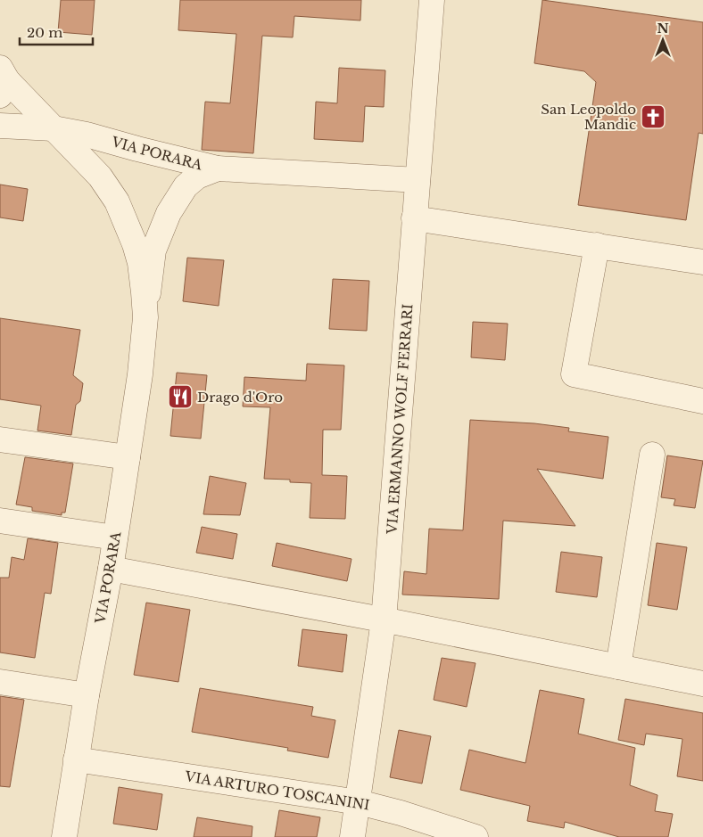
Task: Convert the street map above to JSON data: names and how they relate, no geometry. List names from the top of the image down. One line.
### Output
{"streets":{"street":["VIA PORARA","VIA ERMANNO WOLF FERRARI","VIA ARTURO TOSCANINI"]},"crossings":[["VIA PORARA","VIA ARTURO TOSCANINI"],["VIA ERMANNO WOLF FERRARI","VIA ARTURO TOSCANINI"]],"places":{"church":["San Leopoldo Mandic"],"restaurant":["Drago d'Oro"]},"scale_bar":"20 m","north":"top"}
